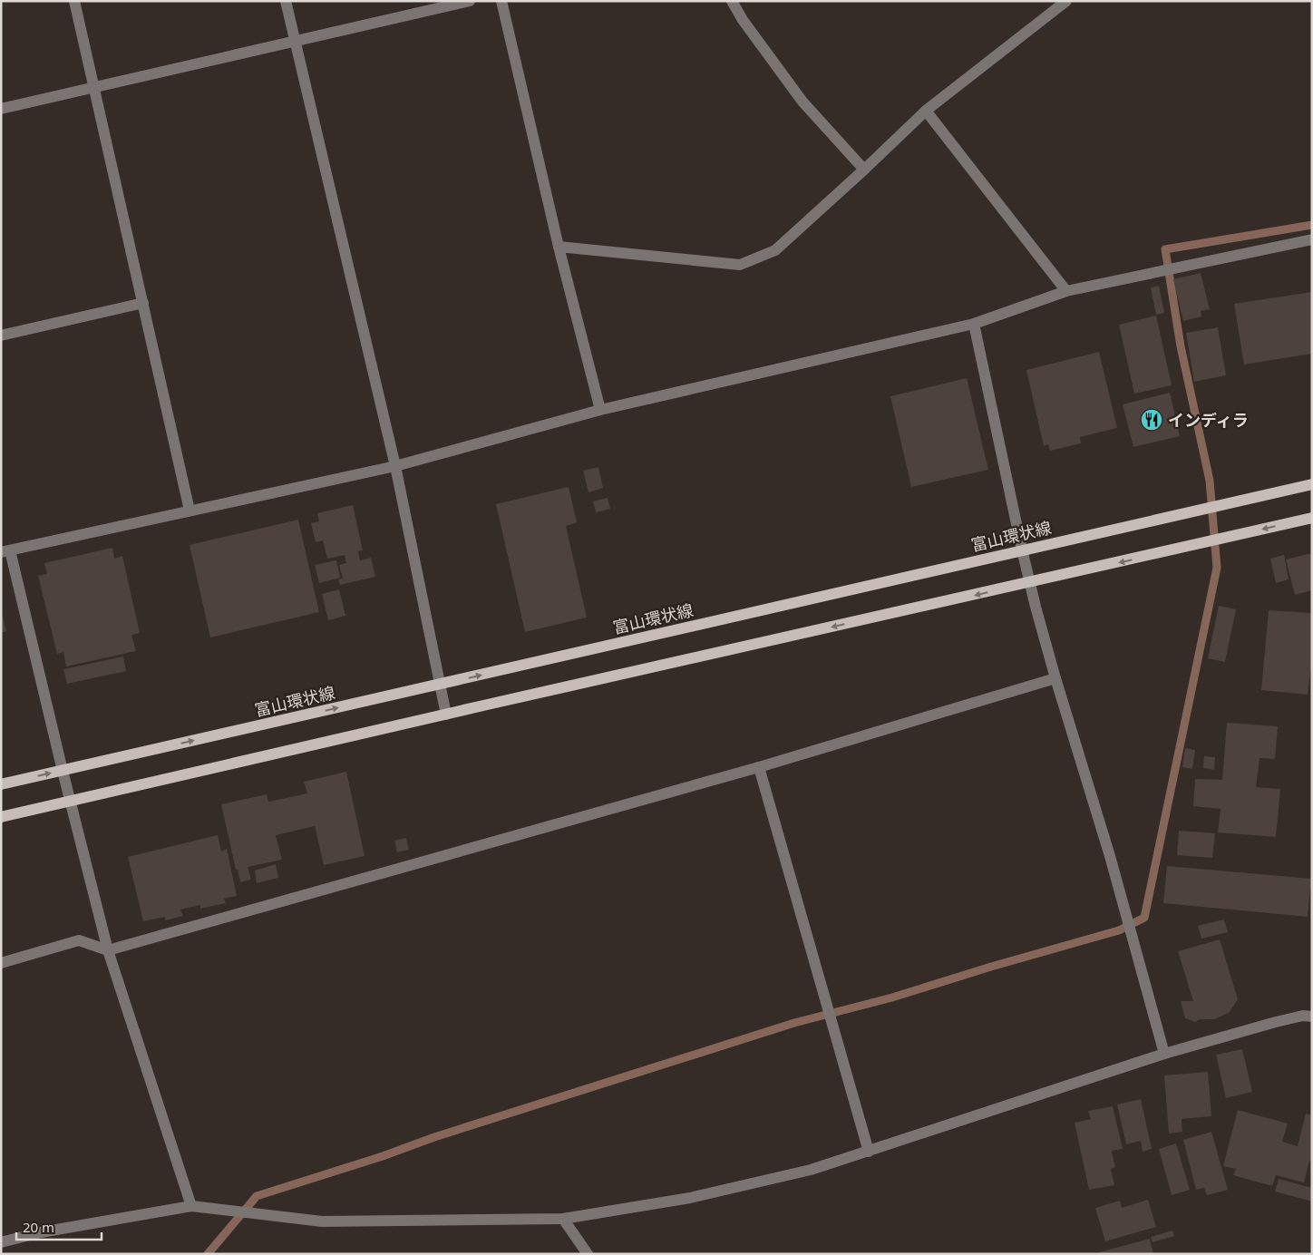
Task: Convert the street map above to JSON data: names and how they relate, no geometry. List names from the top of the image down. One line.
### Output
{"streets":{"main road":["富山環状線"]},"places":{"restaurant":["インディラ"]},"scale_bar":"20 m"}
